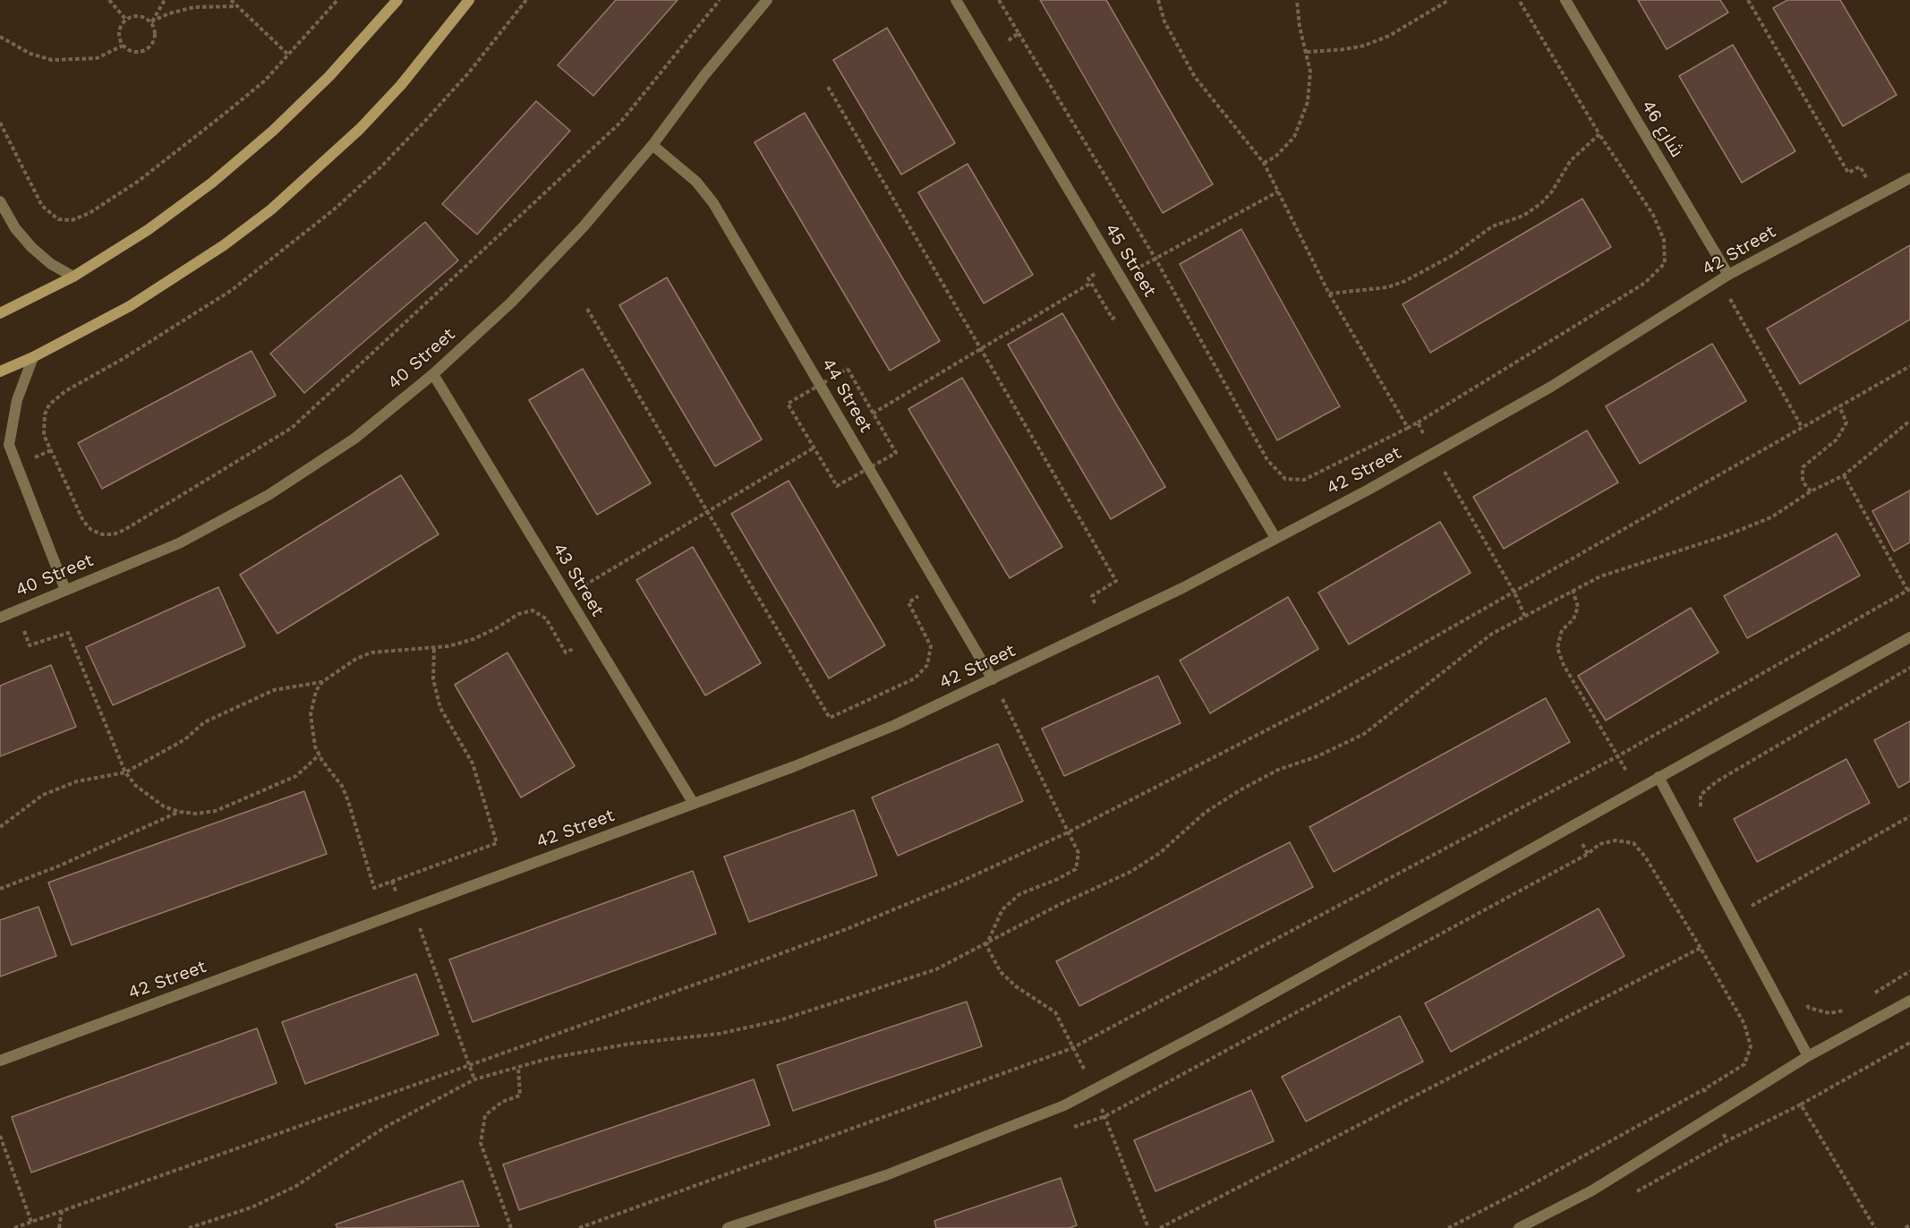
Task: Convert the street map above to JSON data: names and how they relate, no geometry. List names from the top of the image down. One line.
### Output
{"streets":{"street":["شارع 46","42 Street","45 Street","40 Street","44 Street","43 Street"]},"crossings":[["شارع 46","42 Street"],["42 Street","45 Street"],["42 Street","44 Street"],["42 Street","43 Street"],["40 Street","44 Street"],["40 Street","43 Street"]]}
